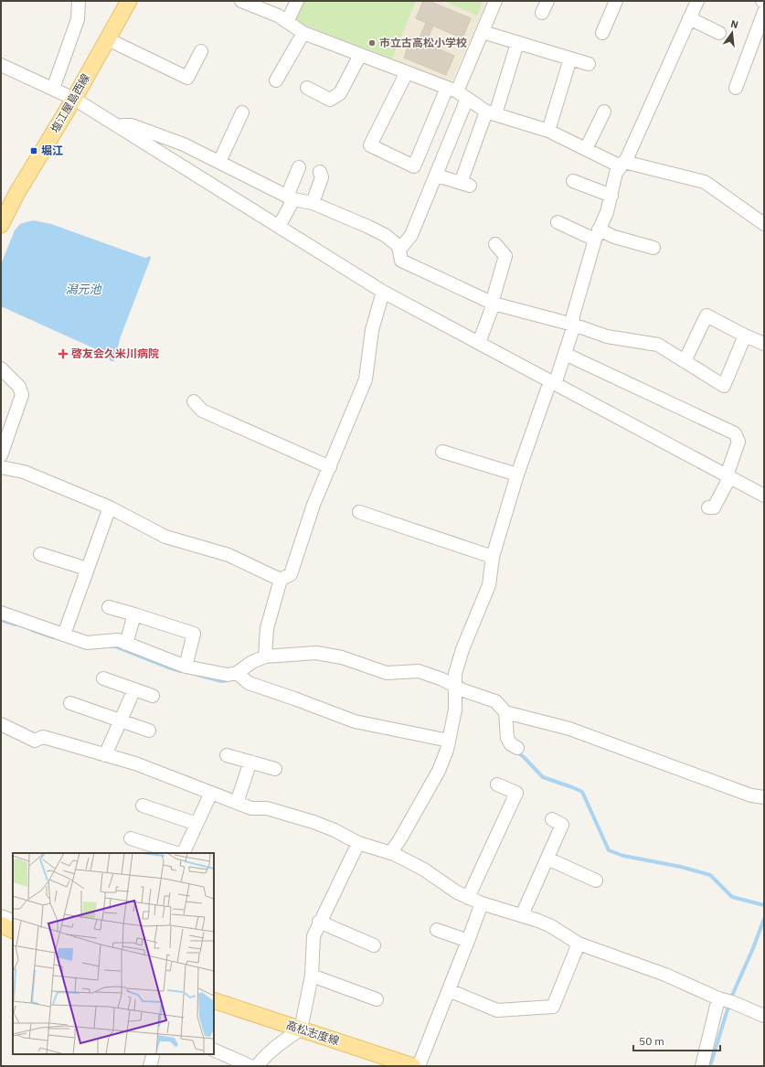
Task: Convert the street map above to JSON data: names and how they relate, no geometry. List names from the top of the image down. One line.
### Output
{"streets":{"main road":["塩江屋島西線","高松志度線"]},"water":["潟元池"],"places":{"other":["市立古高松小学校"],"transit":["堀江"],"health":["啓友会久米川病院"]},"scale_bar":"50 m","north":"top"}
